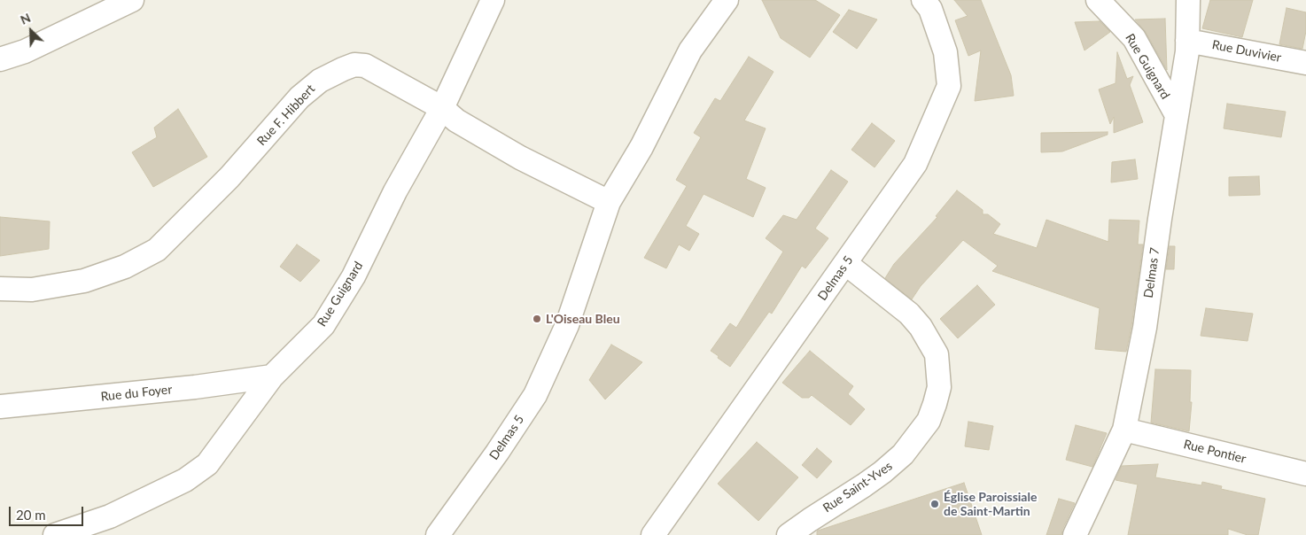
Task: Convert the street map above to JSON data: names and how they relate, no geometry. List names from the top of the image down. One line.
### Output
{"streets":{"street":["Rue Duvivier","Rue Guignard","Rue F. Hibbert","Delmas 7","Delmas 5","Rue du Foyer","Rue Pontier","Rue Saint-Yves"]},"crossings":[["Rue Duvivier","Delmas 7"],["Rue Guignard","Rue F. Hibbert"],["Rue Guignard","Delmas 7"],["Rue Guignard","Rue du Foyer"],["Rue F. Hibbert","Delmas 5"],["Delmas 7","Rue Pontier"],["Delmas 5","Rue Saint-Yves"]],"places":["L'Oiseau Bleu","Église Paroissiale de Saint-Martin"],"scale_bar":"20 m","north":"top left"}
